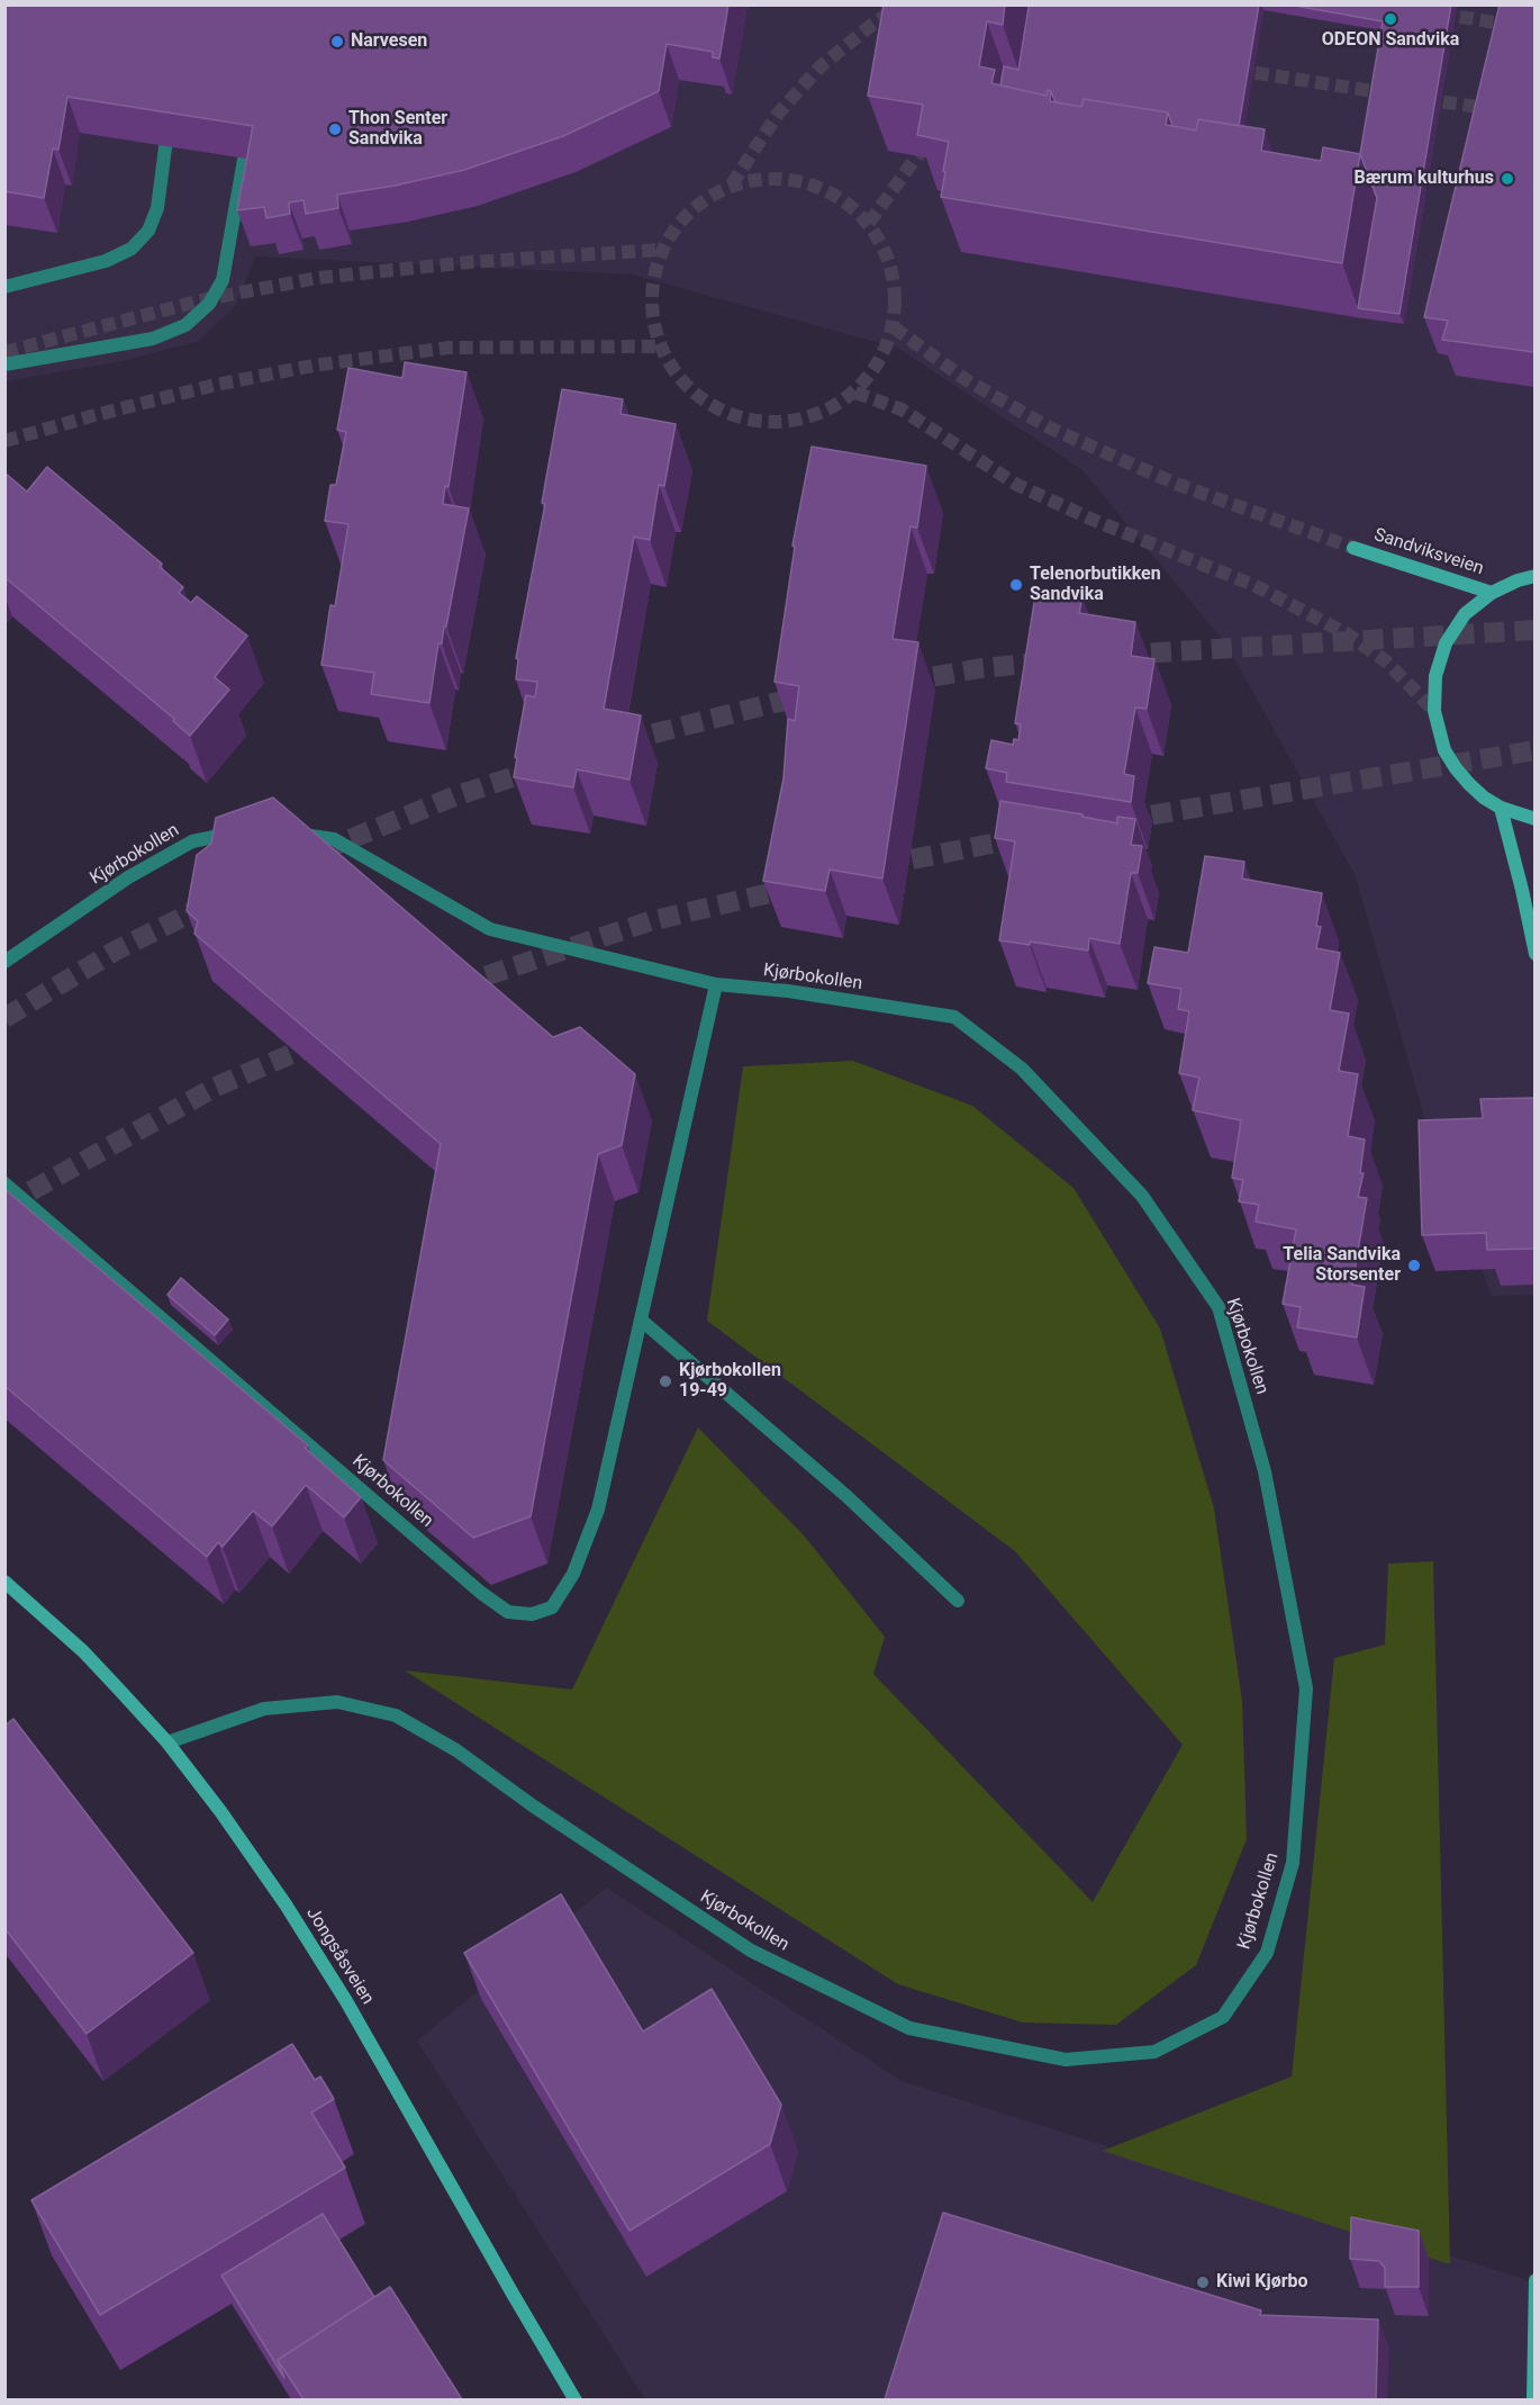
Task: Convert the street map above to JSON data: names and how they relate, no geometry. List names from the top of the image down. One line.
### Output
{"streets":{"street":["Sandviksveien","Kjørbokollen","Jongsåsveien"]},"crossings":[["Kjørbokollen","Jongsåsveien"]],"places":["ODEON Sandvika","Narvesen","Thon Senter Sandvika","Bærum kulturhus","Telenorbutikken Sandvika","Telia Sandvika Storsenter","Kjørbokollen 19-49","Kiwi Kjørbo"]}
